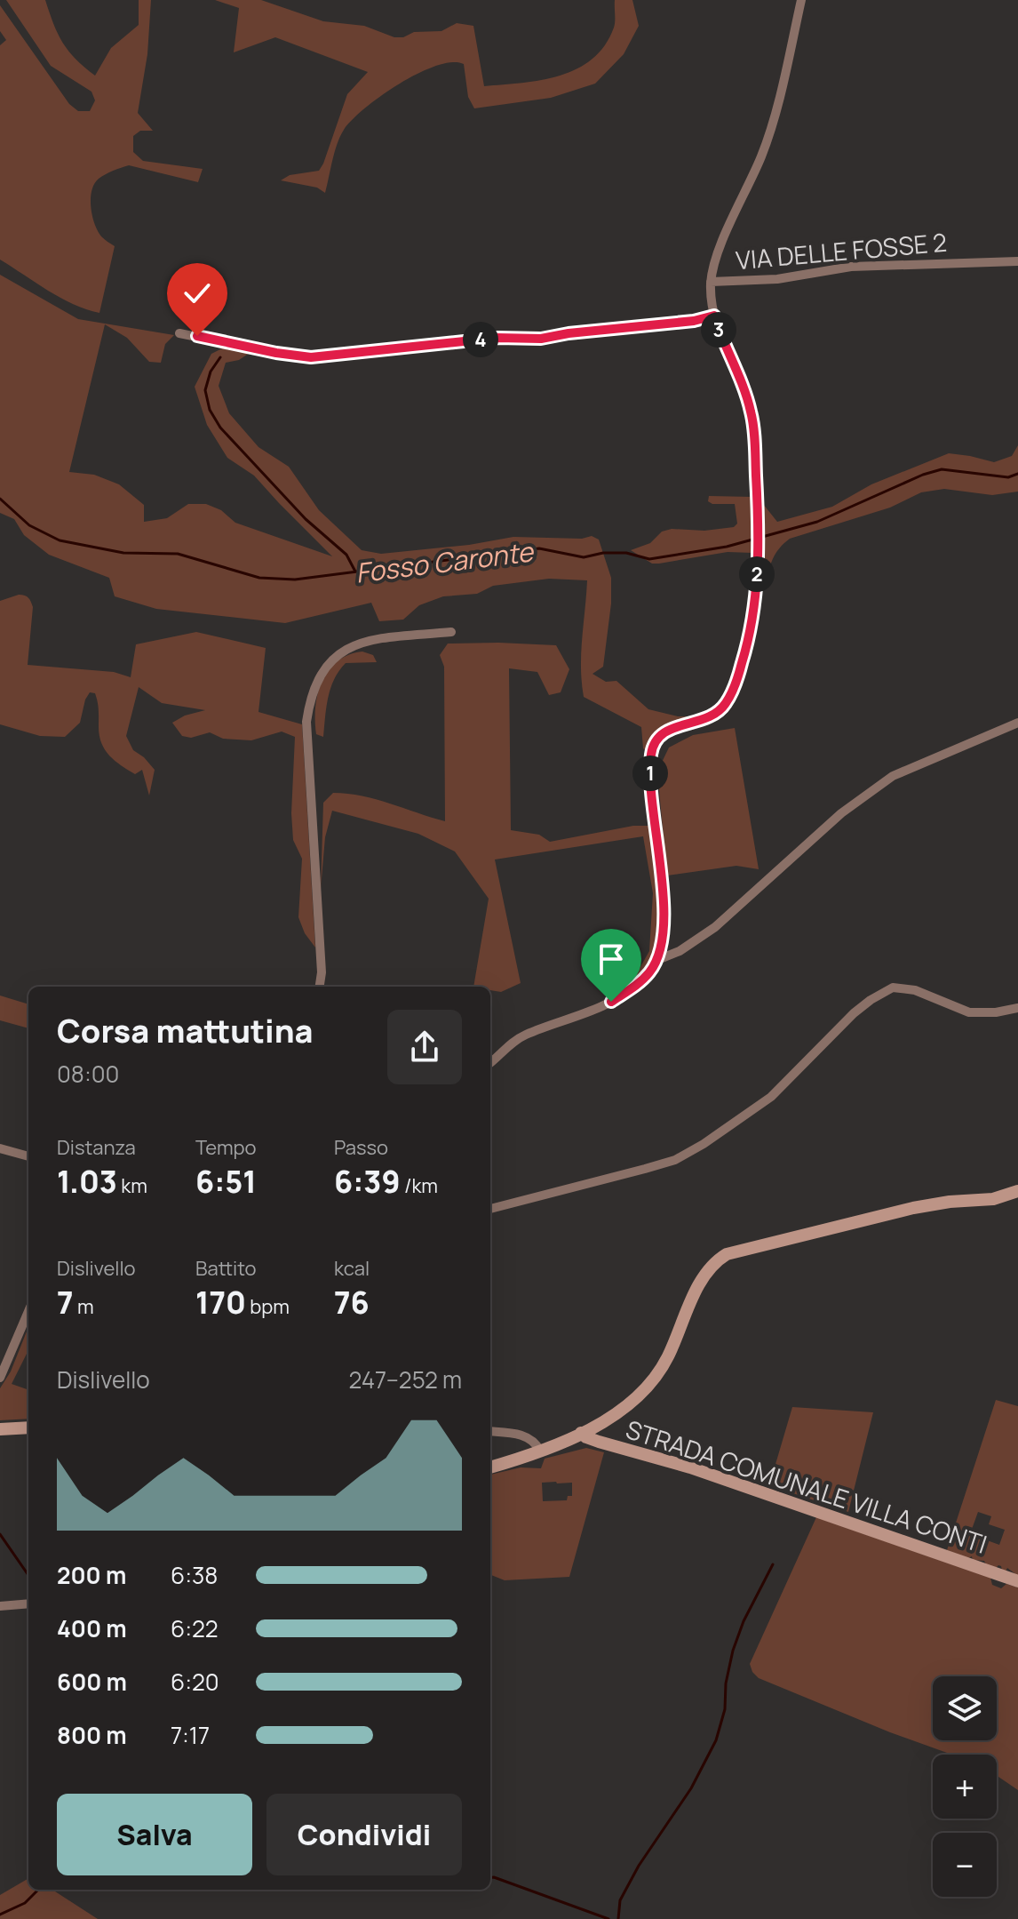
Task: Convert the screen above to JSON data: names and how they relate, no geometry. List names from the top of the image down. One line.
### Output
{"streets":{"main road":["STRADA COMUNALE VILLA CONTI"],"street":["VIA DELLE FOSSE 2"]},"water":["Fosso Caronte"],"page":{"pins":["3","4","2","1"],"heading":["Corsa mattutina","08:00"],"stats":[["Distanza","1.03 km"],["Tempo","6:51"],["Passo","6:39 /km"],["Dislivello","7 m"],["Battito","170 bpm"],["kcal","76"]],"chart":["Dislivello","247–252 m"],"list":[{"name":"200 m","note":"6:38"},{"name":"400 m","note":"6:22"},{"name":"600 m","note":"6:20"},{"name":"800 m","note":"7:17"}],"map_buttons":["+","−"],"buttons":["Salva","Condividi"]}}
